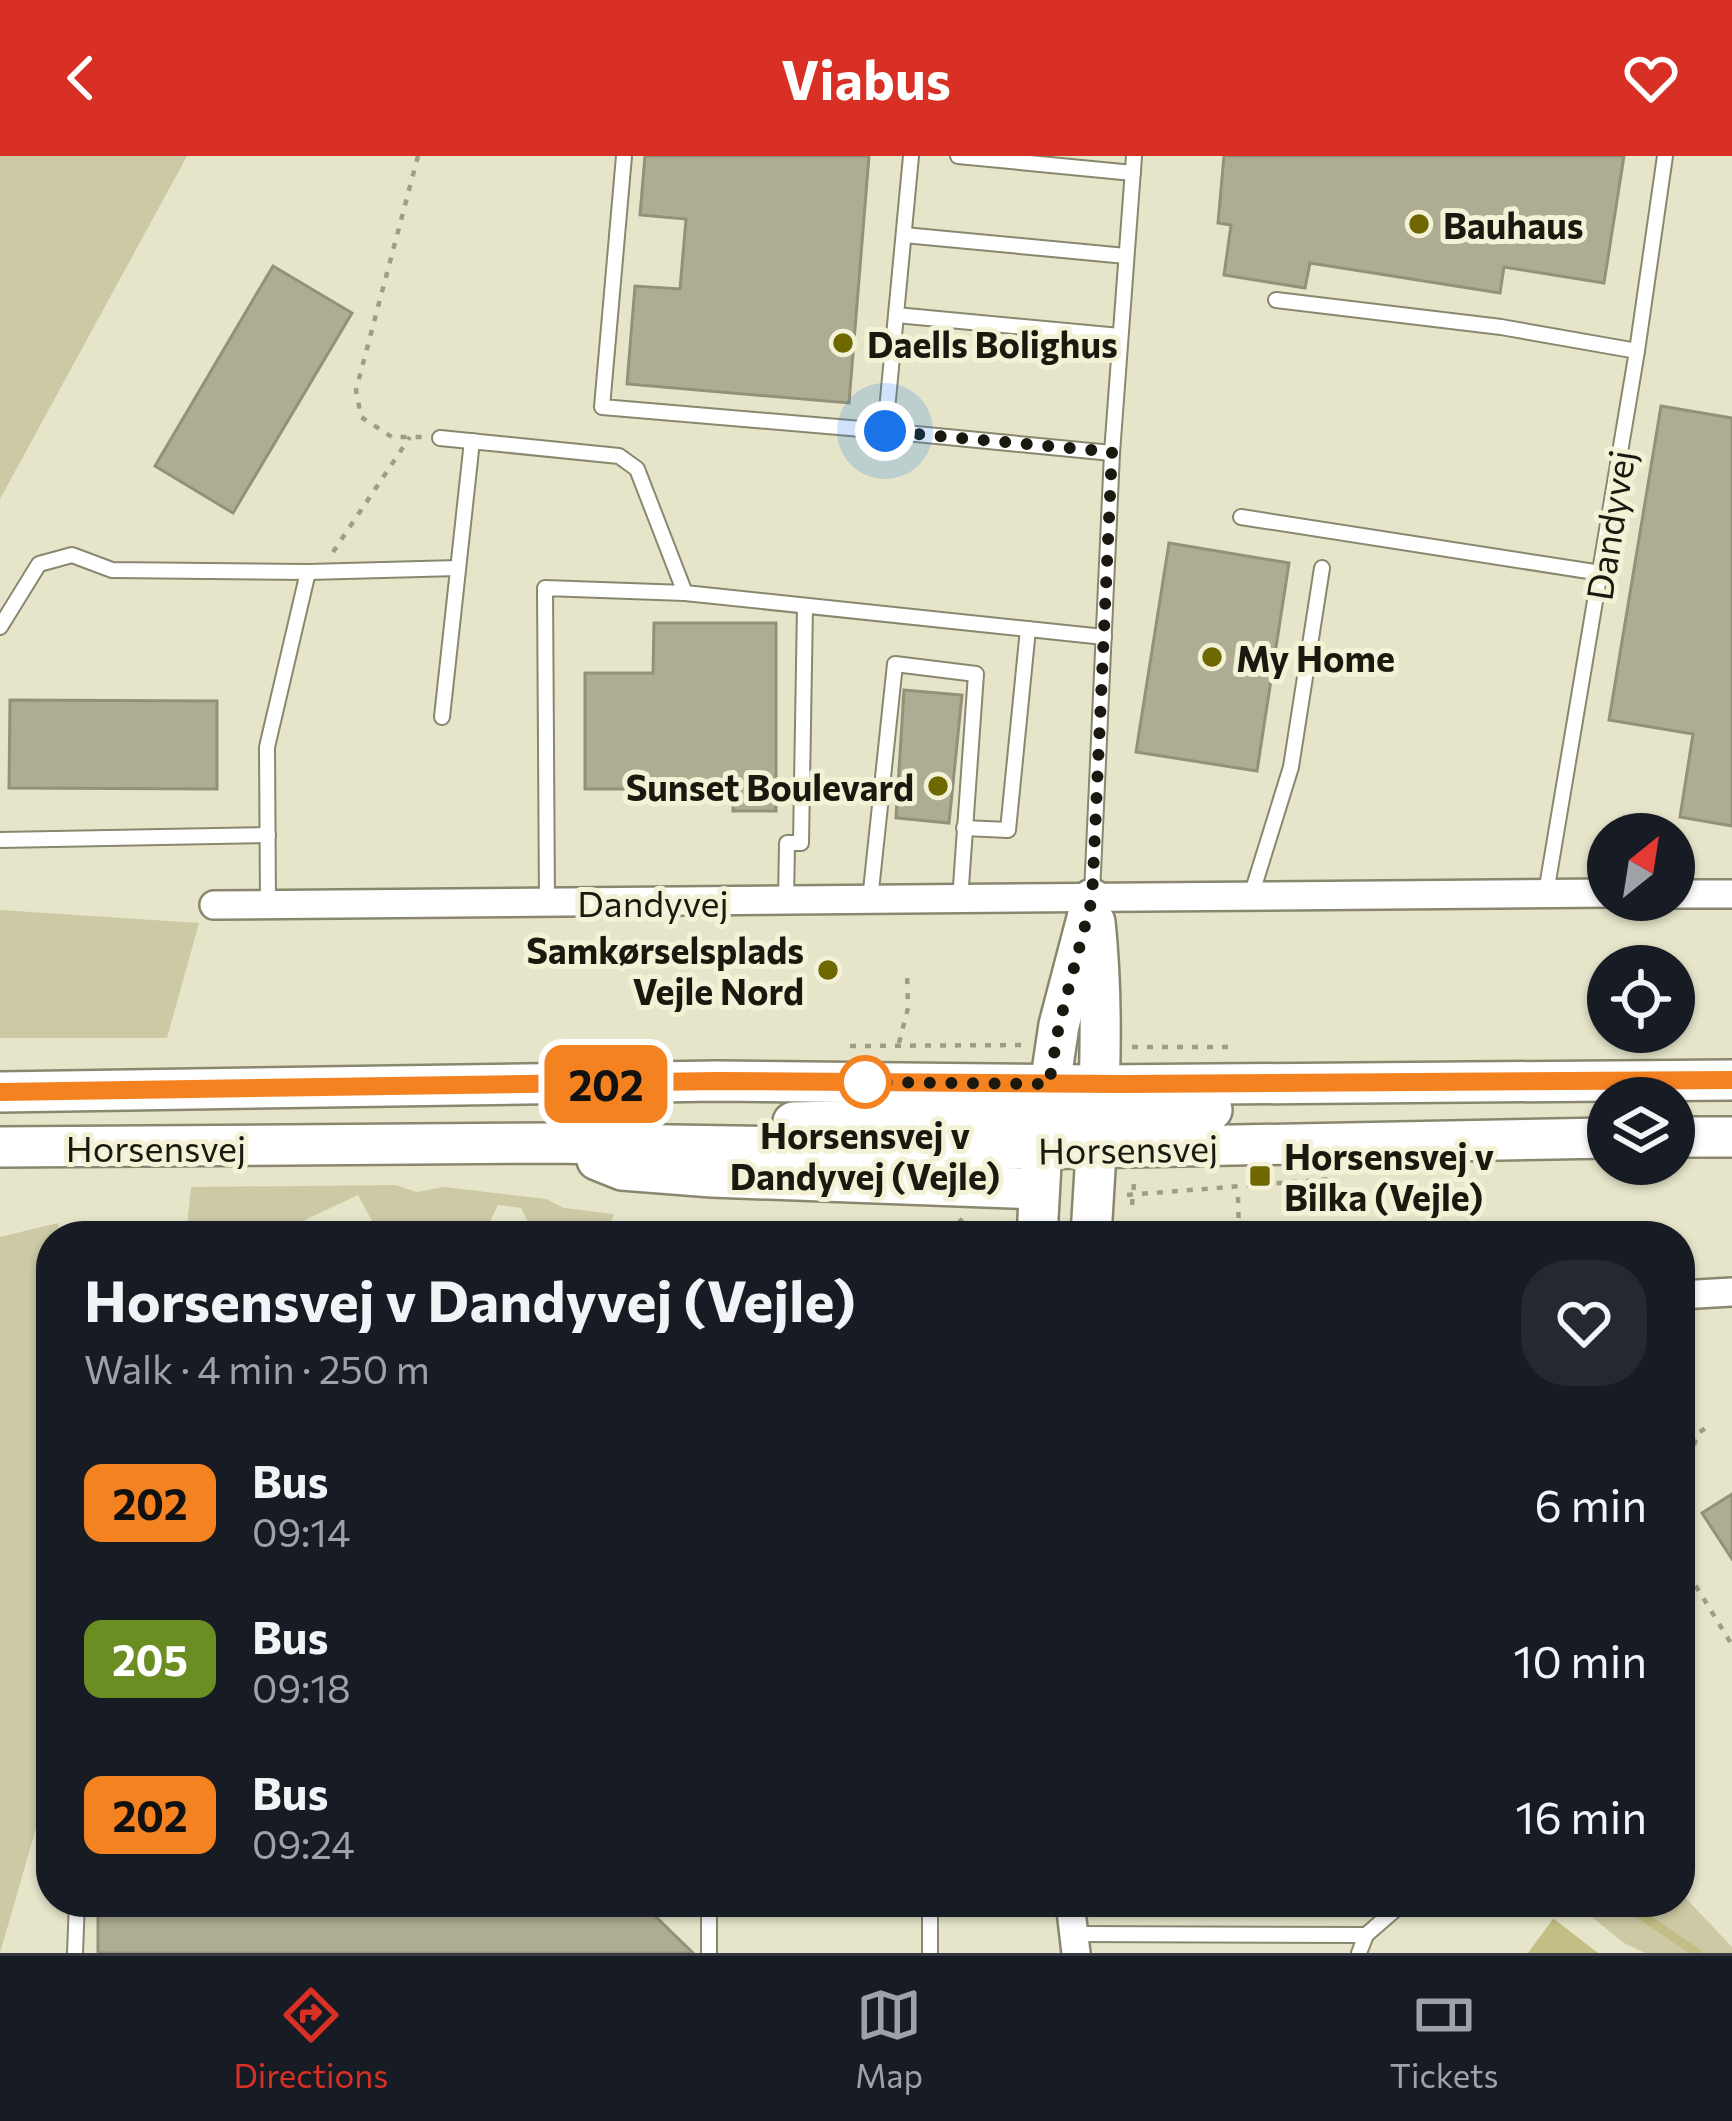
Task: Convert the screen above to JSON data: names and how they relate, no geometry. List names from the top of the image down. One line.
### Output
{"streets":{"main road":["Horsensvej"],"street":["Dandyvej"]},"places":{"other":["Bauhaus","Daells Bolighus","My Home","Sunset Boulevard","Samkørselsplads Vejle Nord","Horsensvej v Dandyvej (Vejle)"],"transit":["Horsensvej v Bilka (Vejle)"]},"lines":["bus line 202"],"north":"top right","page":{"header":"Viabus","on_map":"202","heading":["Horsensvej v Dandyvej (Vejle)","Walk · 4 min · 250 m"],"list":[{"mark":"202","name":"Bus","note":"09:14","value":"6 min"},{"mark":"205","name":"Bus","note":"09:18","value":"10 min"},{"mark":"202","name":"Bus","note":"09:24","value":"16 min"}],"tabs":["Directions","Map","Tickets"]}}
